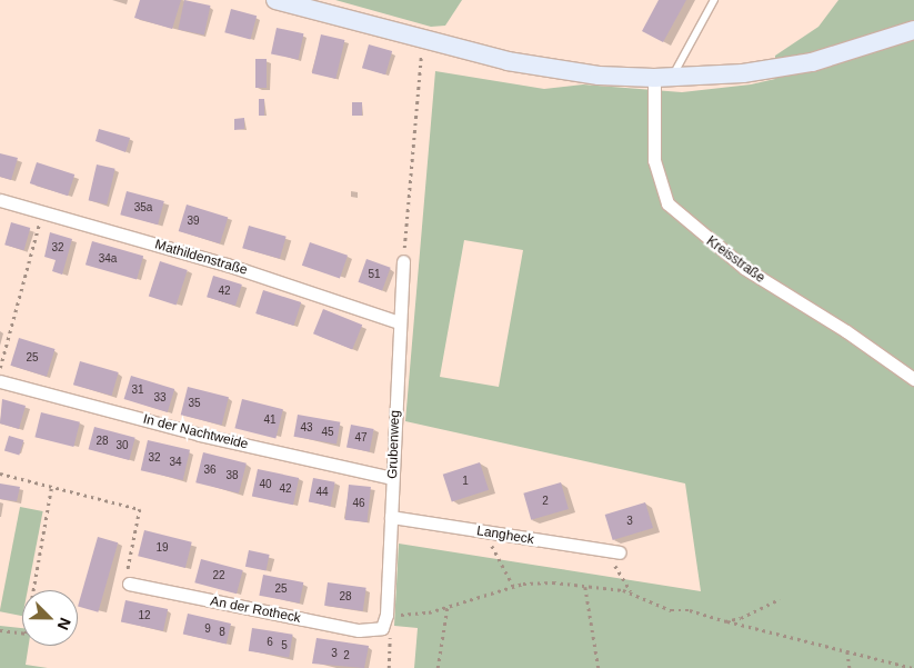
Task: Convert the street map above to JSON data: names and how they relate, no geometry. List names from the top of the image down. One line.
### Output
{"streets":{"street":["Mathildenstraße","Kreisstraße","In der Nachtweide","Grubenweg","Langheck","An der Rotheck"]},"crossings":[["Mathildenstraße","Grubenweg"],["In der Nachtweide","Grubenweg"],["Grubenweg","Langheck"],["Grubenweg","An der Rotheck"]],"house_numbers":["35a","39","32","34a","51","42","25","31","33","35","41","43","45","47","28","30","32","34","36","38","1","40","42","44","2","46","3","19","22","25","28","12","9","8","6","5","3","2"],"north":"bottom right"}
